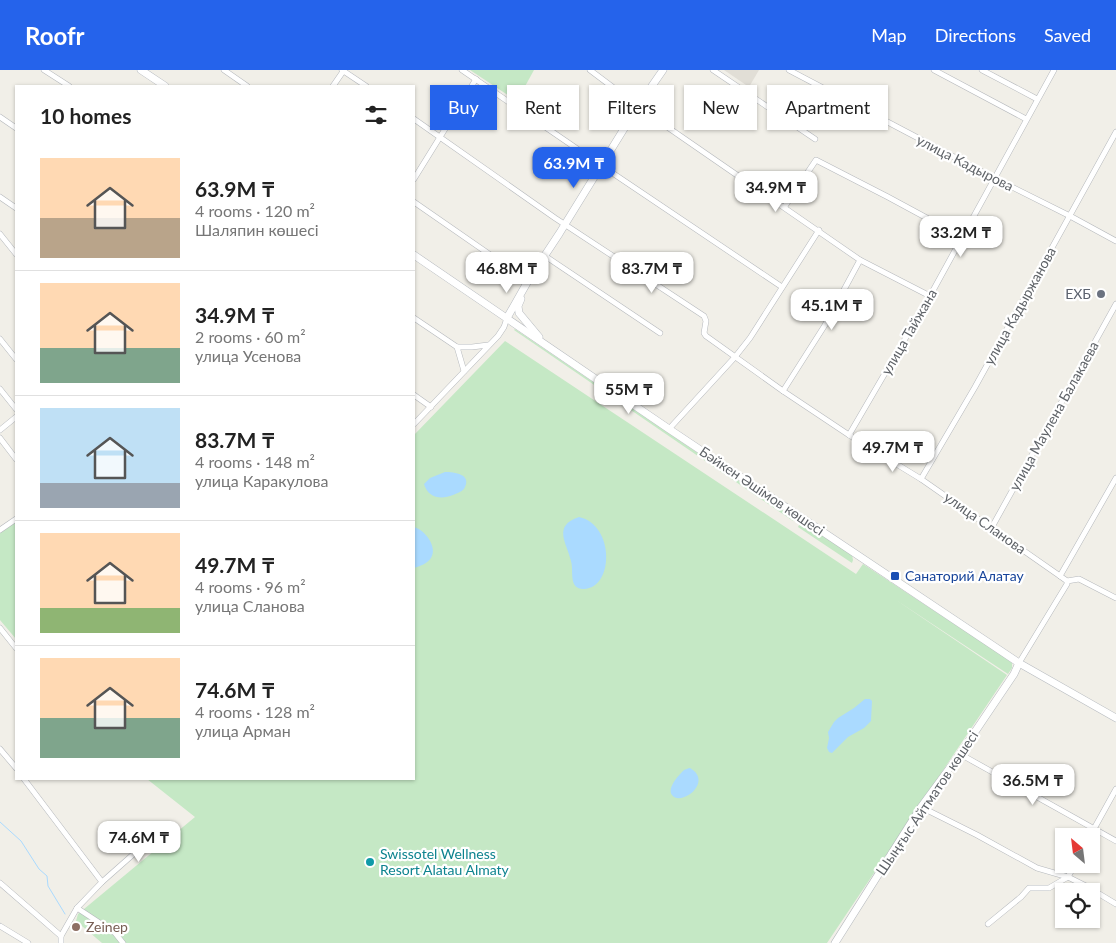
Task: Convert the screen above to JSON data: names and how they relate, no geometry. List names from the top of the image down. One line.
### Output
{"streets":{"main road":["Бәйкен Әшімов көшесі","Шыңғыс Айтматов көшесі"],"street":["улица Кадырова","улица Кадыржанова","улица Тайжана","улица Маулена Балакаева","улица Сланова"]},"crossings":[["улица Кадырова","улица Кадыржанова"],["улица Кадырова","улица Тайжана"],["улица Кадыржанова","улица Сланова"],["улица Тайжана","улица Сланова"],["улица Маулена Балакаева","улица Сланова"],["Бәйкен Әшімов көшесі","Шыңғыс Айтматов көшесі"]],"places":{"other":["ЕХБ","Swissotel Wellness Resort Alatau Almaty","Zeinep"],"transit":["Санаторий Алатау"]},"north":"top left","page":{"header":"Roofr","nav":["Map","Directions","Saved"],"chip":["Buy","Rent","Filters","New","Apartment"],"heading":"10 homes","list":[{"name":"63.9M ₸","note":"4 rooms · 120 m² · Шаляпин көшесі"},{"name":"34.9M ₸","note":"2 rooms · 60 m² · улица Усенова"},{"name":"83.7M ₸","note":"4 rooms · 148 m² · улица Каракулова"},{"name":"49.7M ₸","note":"4 rooms · 96 m² · улица Сланова"},{"name":"74.6M ₸","note":"4 rooms · 128 m² · улица Арман"}],"price":["63.9M ₸","34.9M ₸","33.2M ₸","46.8M ₸","83.7M ₸","45.1M ₸","55M ₸","49.7M ₸","36.5M ₸","74.6M ₸"]}}
